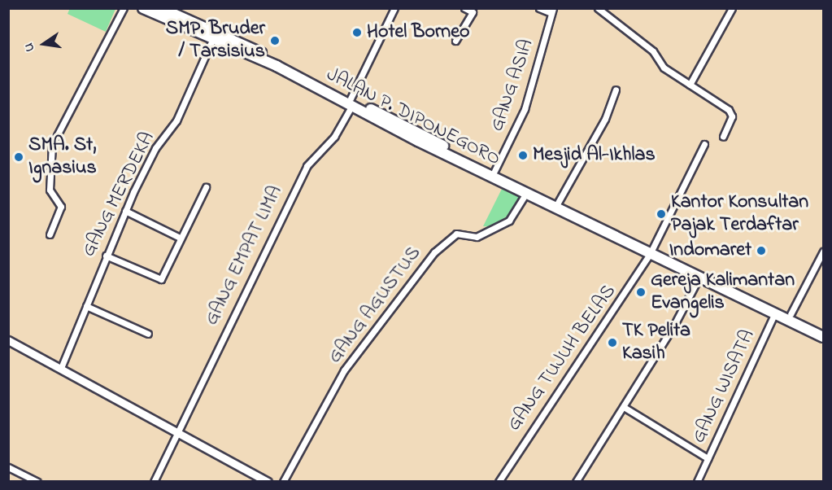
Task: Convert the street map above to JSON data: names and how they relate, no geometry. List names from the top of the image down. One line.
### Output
{"streets":{"main road":["JALAN P. DIPONEGORO"],"street":["GANG ASIA","GANG MERDEKA","GANG EMPAT LIMA","GANG AGUSTUS","GANG TUJUH BELAS","GANG WISATA"]},"crossings":[["GANG ASIA","JALAN P. DIPONEGORO"],["JALAN P. DIPONEGORO","GANG MERDEKA"],["JALAN P. DIPONEGORO","GANG EMPAT LIMA"],["JALAN P. DIPONEGORO","GANG AGUSTUS"],["JALAN P. DIPONEGORO","GANG TUJUH BELAS"],["JALAN P. DIPONEGORO","GANG WISATA"]],"places":["Hotel Borneo","SMP. Bruder / Tarsisius","Mesjid Al-Ikhlas","SMA. St, Ignasius","Kantor Konsultan Pajak Terdaftar","Indomaret","Gereja Kalimantan Evangelis","TK Pelita Kasih"],"north":"left"}
